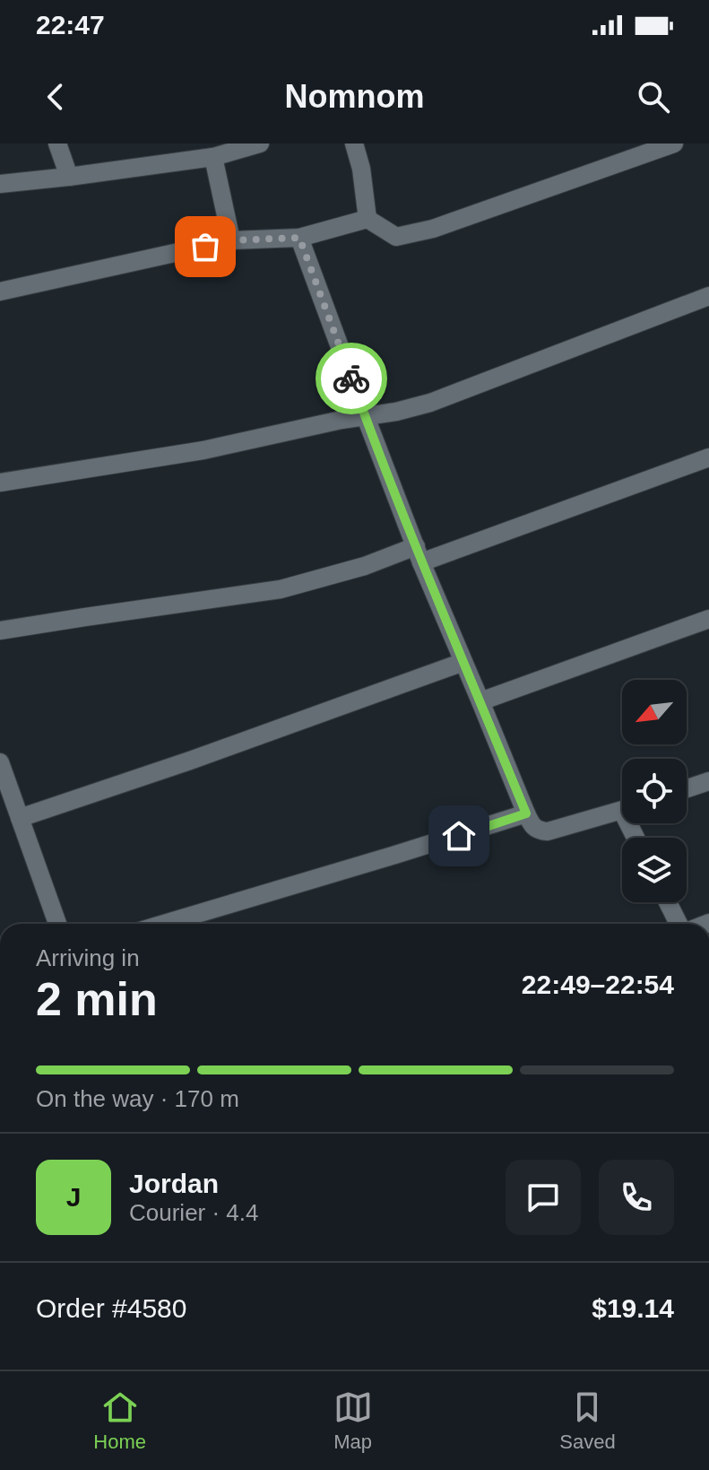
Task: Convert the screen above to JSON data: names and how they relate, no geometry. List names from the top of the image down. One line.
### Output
{"north":"bottom left","page":{"status":"22:47","header":"Nomnom","heading":["2 min","Arriving in","22:49–22:54"],"panel":["Jordan","Courier · 4.4","Order #4580","$19.14"],"bar":"On the way · 170 m","round":"J","tabs":["Home","Map","Saved"]}}
